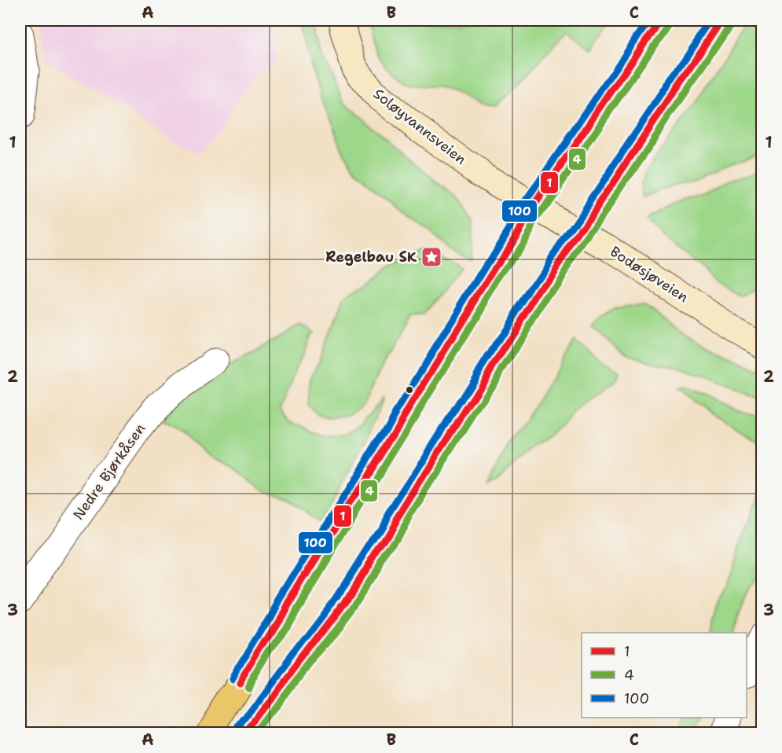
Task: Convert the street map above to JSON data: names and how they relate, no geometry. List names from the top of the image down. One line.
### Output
{"streets":{"street":["Soløyvannsveien","Bodøsjøveien","Nedre Bjørkåsen"]},"crossings":[["Soløyvannsveien","Bodøsjøveien"]],"places":{"place":["Regelbau SK"]},"lines":["transit line 1","transit line 100","transit line 4"],"legend":["1","4","100"],"grid":{"columns":["A","B","C"],"rows":["1","2","3"]}}
